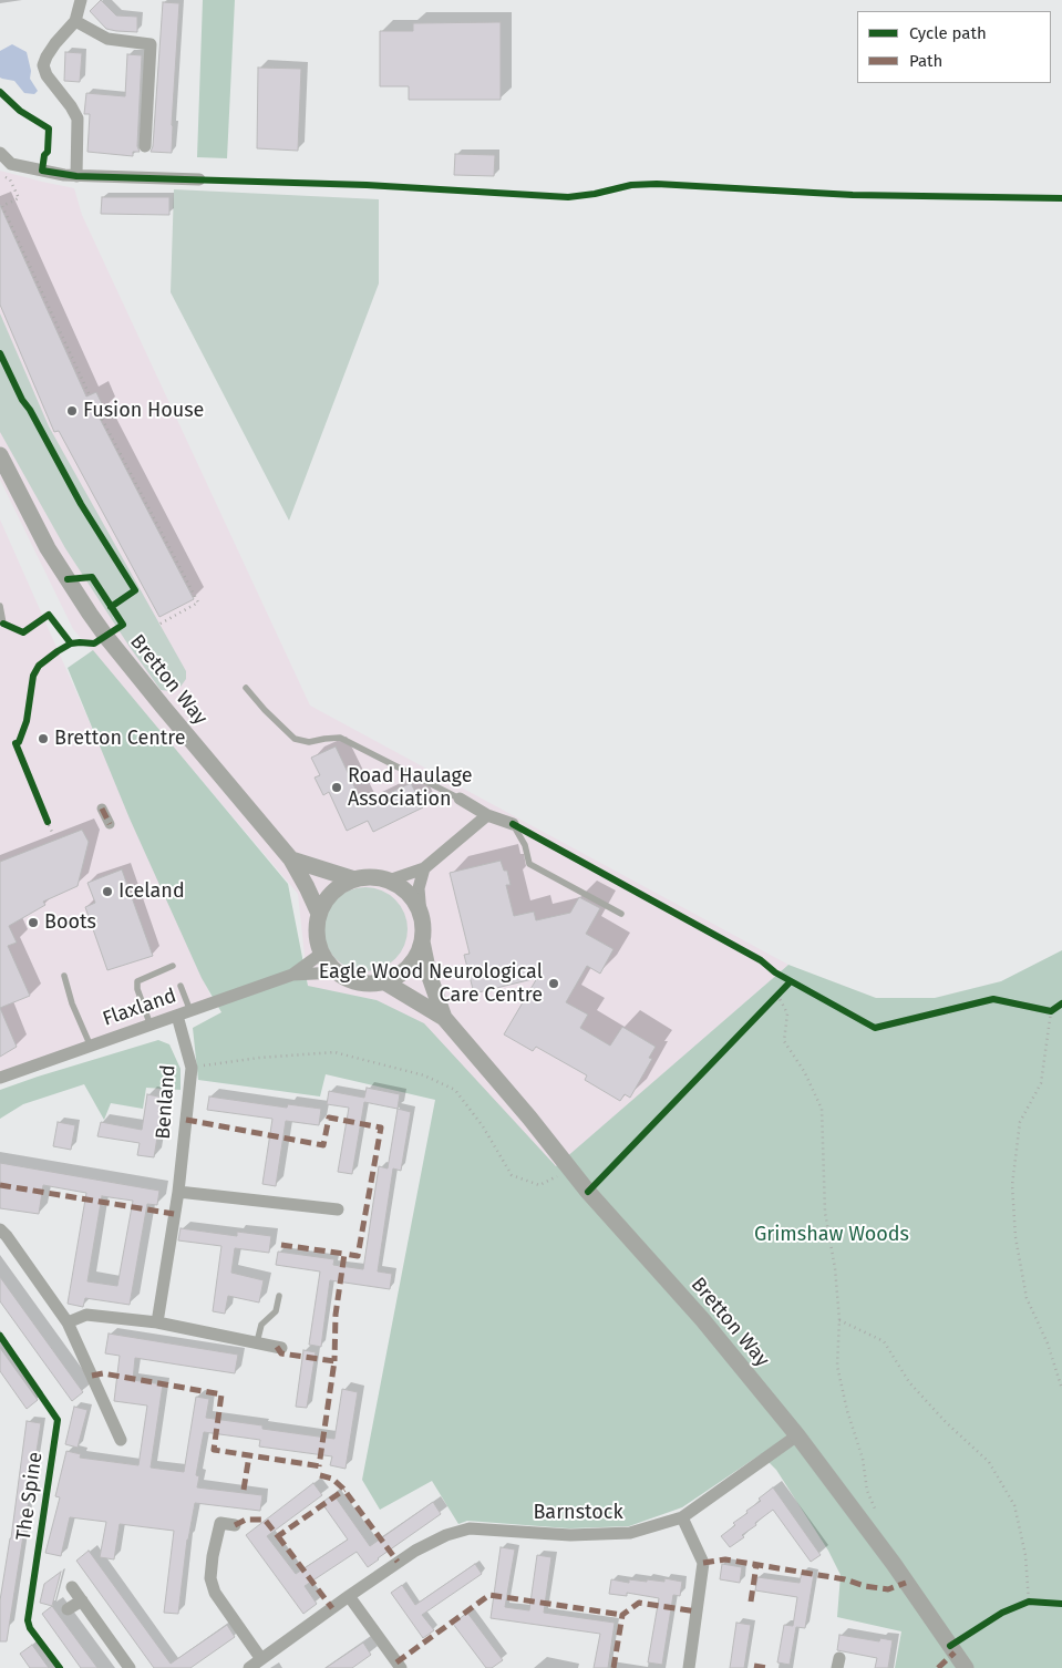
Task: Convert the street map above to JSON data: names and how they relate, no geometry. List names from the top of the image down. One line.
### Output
{"streets":{"street":["Bretton Way","Flaxland","Benland","Barnstock"],"cycle path":["The Spine"]},"crossings":[["Bretton Way","Flaxland"],["Bretton Way","Barnstock"],["Flaxland","Benland"]],"parks":["Grimshaw Woods"],"places":["Fusion House","Bretton Centre","Road Haulage Association","Iceland","Boots","Eagle Wood Neurological Care Centre"],"legend":["Cycle path","Path"]}
